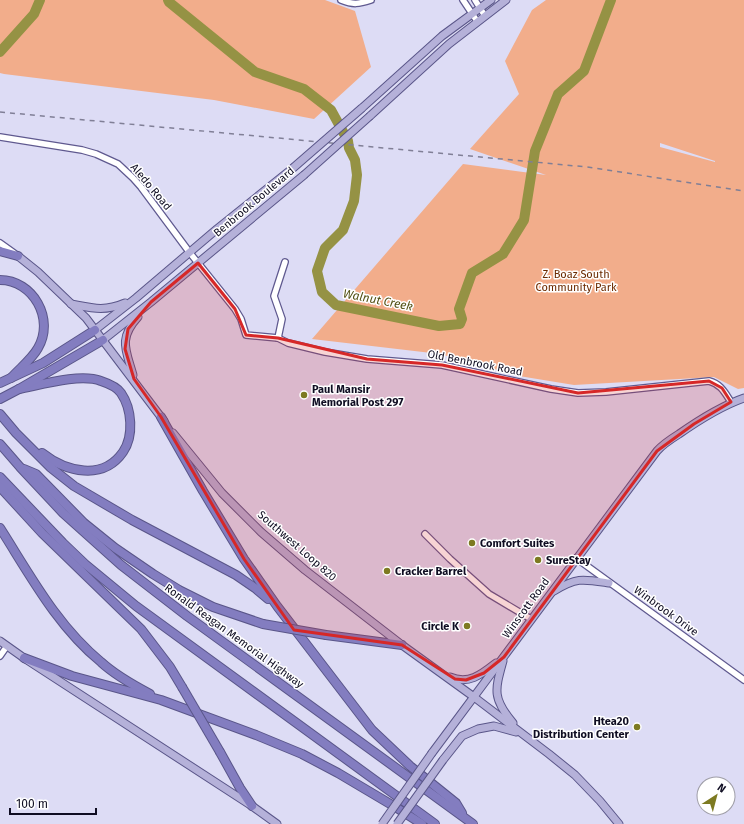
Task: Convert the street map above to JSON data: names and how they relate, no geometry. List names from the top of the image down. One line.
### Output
{"streets":{"highway":["Benbrook Boulevard","Ronald Reagan Memorial Highway"],"main road":["Southwest Loop 820","Winscott Road"],"street":["Aledo Road","Old Benbrook Road","Winbrook Drive"]},"crossings":[["Aledo Road","Benbrook Boulevard"],["Aledo Road","Old Benbrook Road"],["Benbrook Boulevard","Old Benbrook Road"],["Benbrook Boulevard","Southwest Loop 820"],["Old Benbrook Road","Winscott Road"],["Southwest Loop 820","Winscott Road"],["Winscott Road","Winbrook Drive"]],"water":["Walnut Creek"],"parks":["Z. Boaz South Community Park"],"places":["Paul Mansir Memorial Post 297","Comfort Suites","SureStay","Cracker Barrel","Circle K","Htea20 Distribution Center"],"scale_bar":"100 m","north":"top right"}
